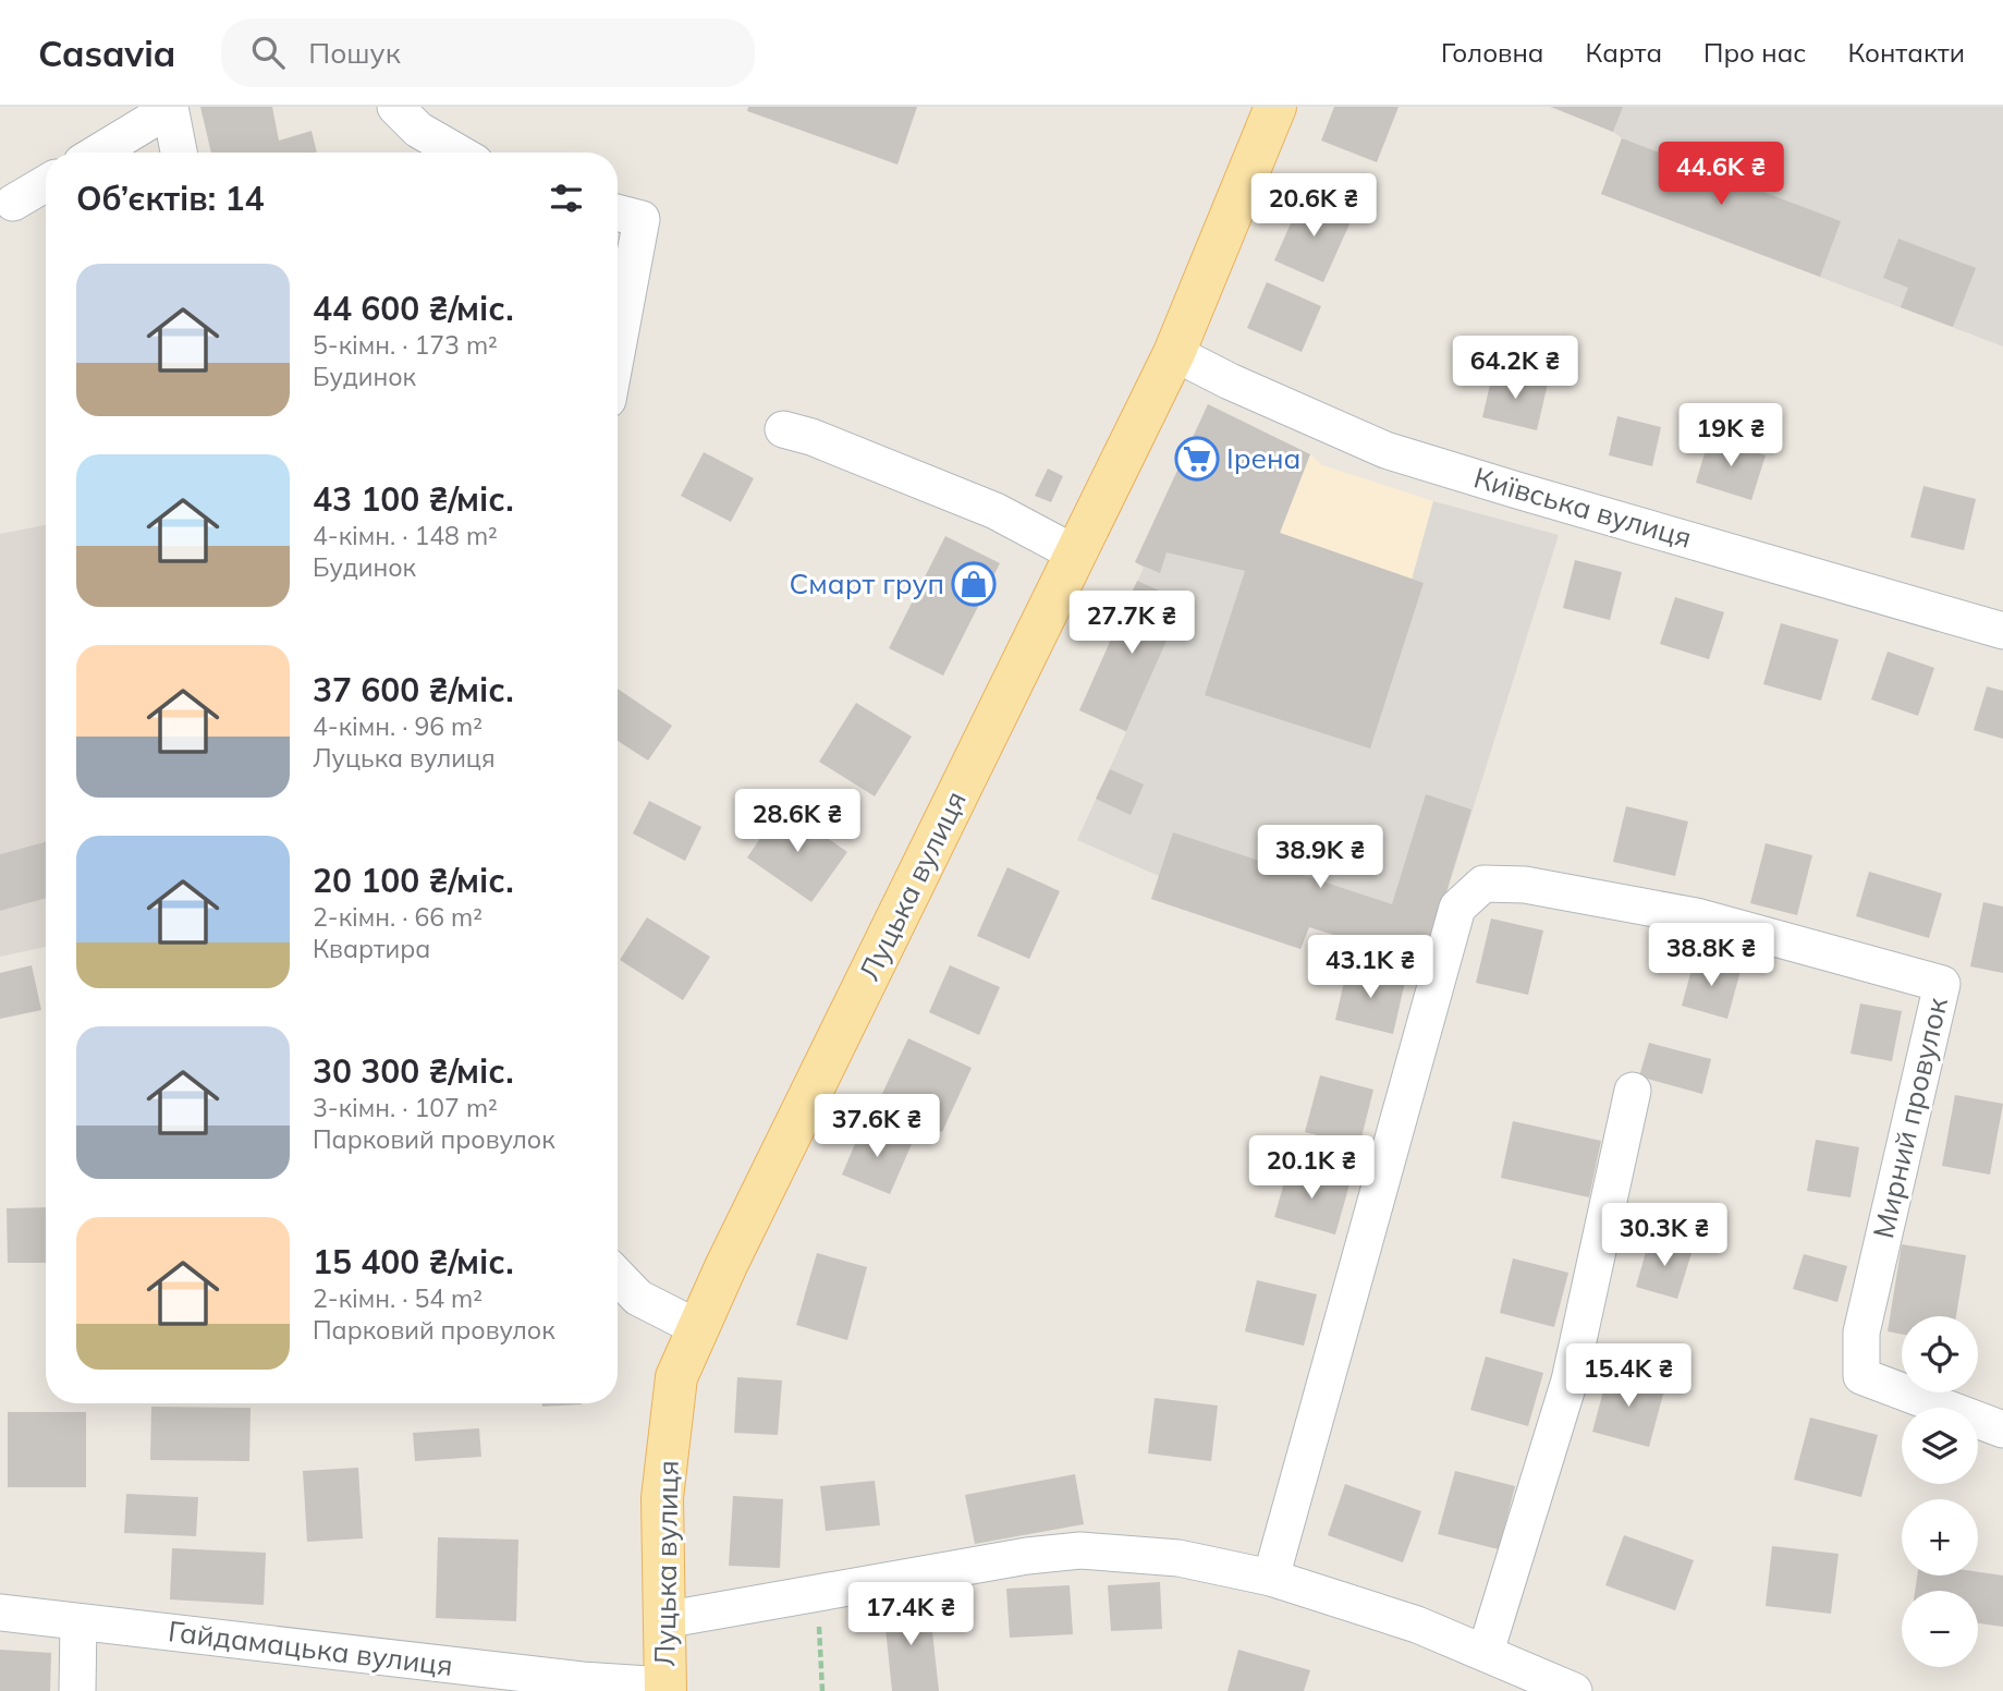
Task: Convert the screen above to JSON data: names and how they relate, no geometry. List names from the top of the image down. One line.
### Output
{"streets":{"main road":["Луцька вулиця"],"street":["Київська вулиця","Мирний провулок","Гайдамацька вулиця"]},"crossings":[["Київська вулиця","Луцька вулиця"],["Луцька вулиця","Гайдамацька вулиця"]],"places":{"supermarket":["Ірена"],"shop":["Смарт груп"]},"page":{"header":"Casavia","search":"Пошук","nav":["Головна","Карта","Про нас","Контакти"],"price":["44.6K ₴","20.6K ₴","64.2K ₴","19K ₴","27.7K ₴","28.6K ₴","38.9K ₴","38.8K ₴","43.1K ₴","37.6K ₴","20.1K ₴","30.3K ₴","15.4K ₴","17.4K ₴"],"heading":"Об’єктів: 14","list":[{"name":"44 600 ₴/міс.","note":"5-кімн. · 173 m² · Будинок"},{"name":"43 100 ₴/міс.","note":"4-кімн. · 148 m² · Будинок"},{"name":"37 600 ₴/міс.","note":"4-кімн. · 96 m² · Луцька вулиця"},{"name":"20 100 ₴/міс.","note":"2-кімн. · 66 m² · Квартира"},{"name":"30 300 ₴/міс.","note":"3-кімн. · 107 m² · Парковий провулок"},{"name":"15 400 ₴/міс.","note":"2-кімн. · 54 m² · Парковий провулок"}],"map_buttons":["+","−"]}}
